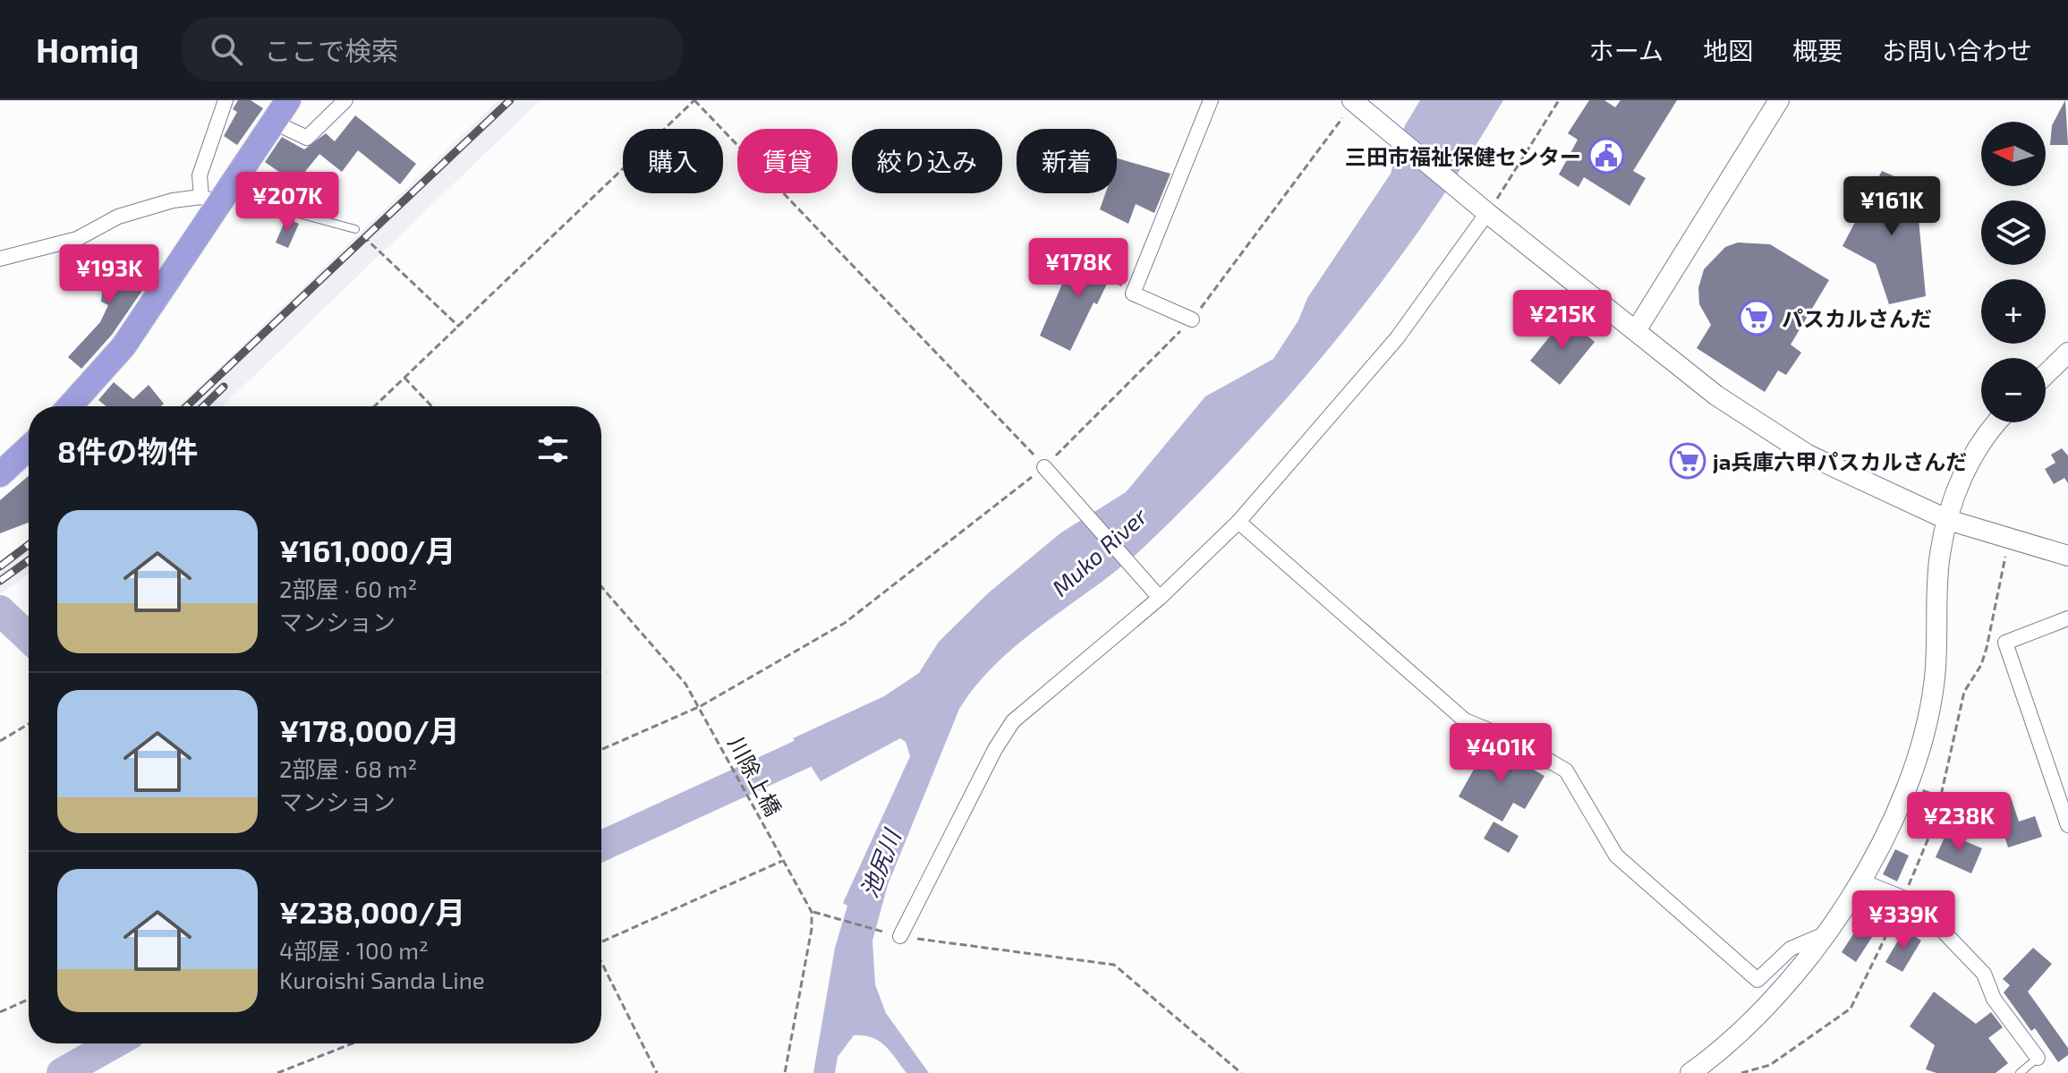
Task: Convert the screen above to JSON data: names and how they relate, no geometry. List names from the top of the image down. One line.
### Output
{"streets":{"path":["川除上橋"]},"water":["Muko River","池尻川"],"places":{"public building":["三田市福祉保健センター"],"supermarket":["パスカルさんだ","ja兵庫六甲パスカルさんだ"]},"north":"left","page":{"header":"Homiq","search":"ここで検索","nav":["ホーム","地図","概要","お問い合わせ"],"map_buttons":["+","−"],"chip":["購入","賃貸","絞り込み","新着"],"price":["¥207K","¥161K","¥178K","¥193K","¥215K","¥401K","¥238K","¥339K"],"heading":"8件の物件","list":[{"name":"¥161,000/月","note":"2部屋 · 60 m² · マンション"},{"name":"¥178,000/月","note":"2部屋 · 68 m² · マンション"},{"name":"¥238,000/月","note":"4部屋 · 100 m² · Kuroishi Sanda Line"}]}}
